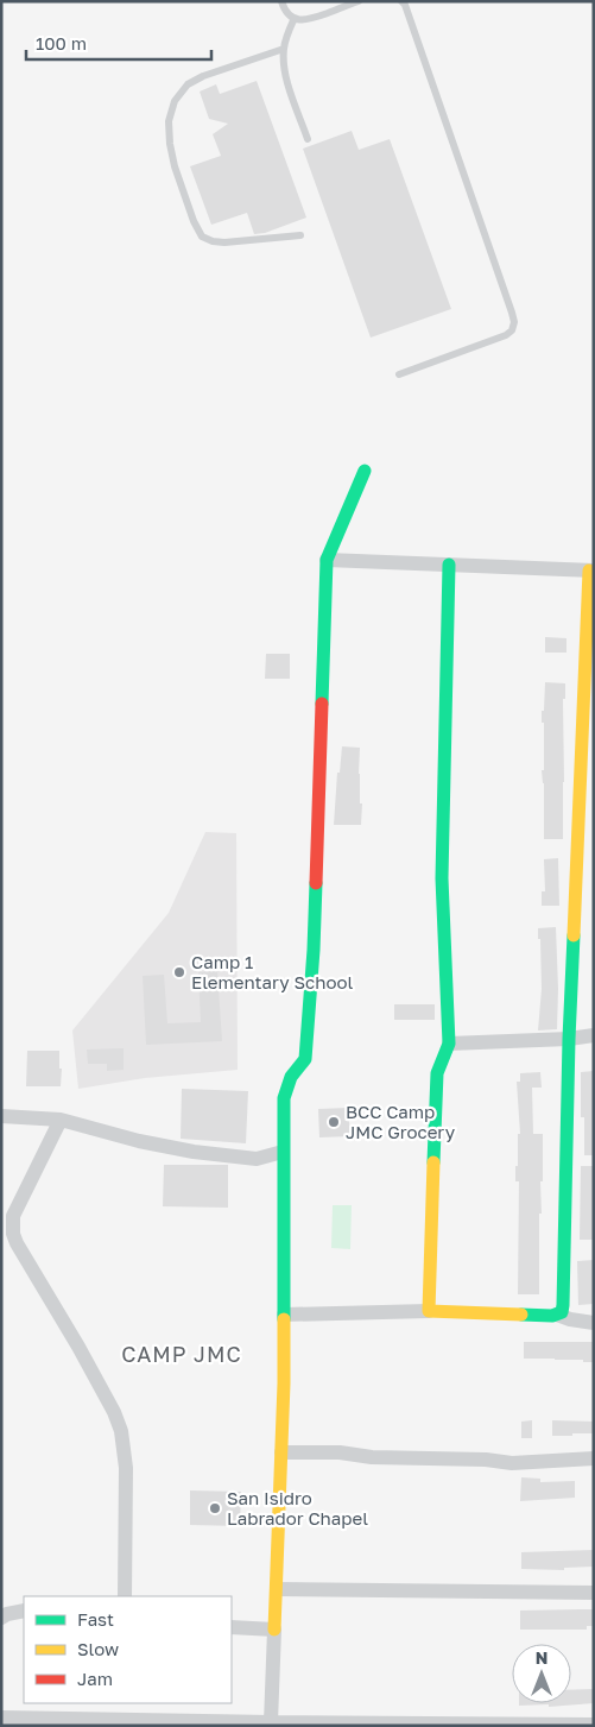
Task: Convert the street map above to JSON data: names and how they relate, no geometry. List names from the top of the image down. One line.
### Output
{"districts":["CAMP JMC"],"places":["Camp 1 Elementary School","BCC Camp JMC Grocery","San Isidro Labrador Chapel"],"legend":["Fast","Slow","Jam"],"scale_bar":"100 m","north":"top"}
